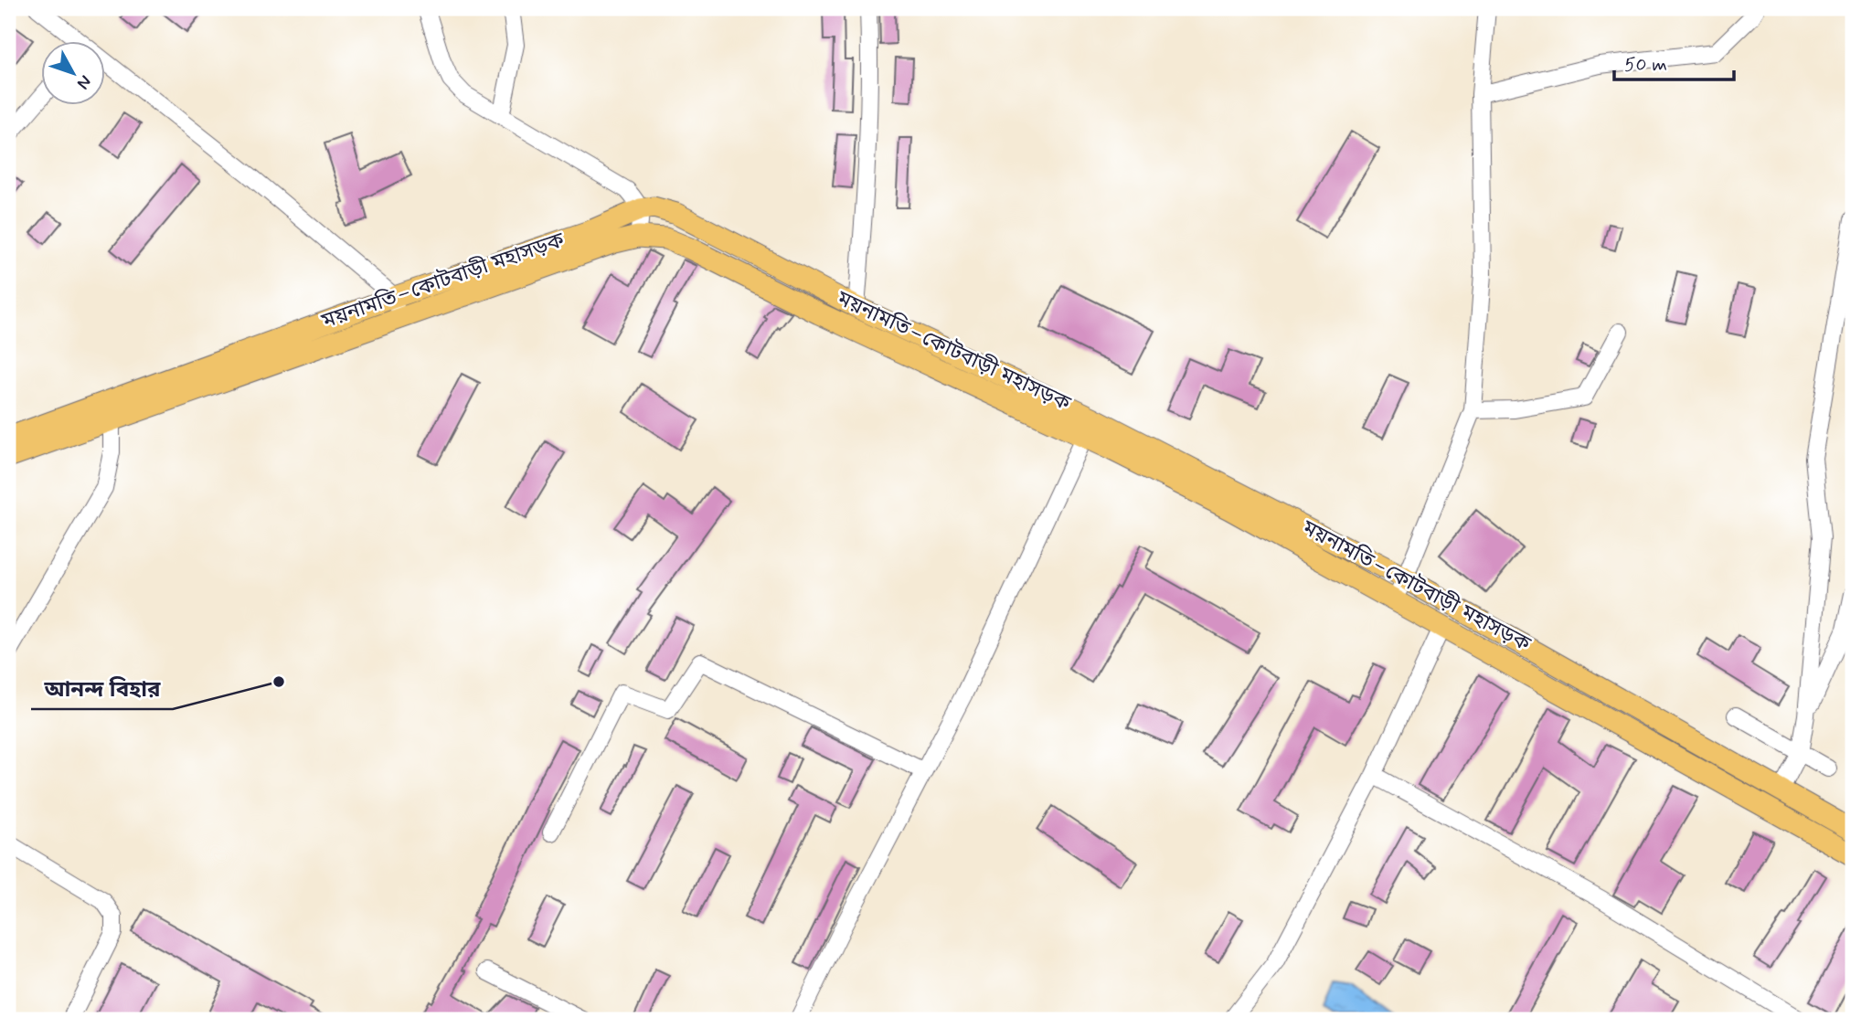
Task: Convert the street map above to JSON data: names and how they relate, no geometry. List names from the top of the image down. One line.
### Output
{"streets":{"main road":["ময়নামতি–কোটবাড়ী মহাসড়ক"]},"places":["আনন্দ বিহার"],"scale_bar":"50 m","north":"bottom right"}
